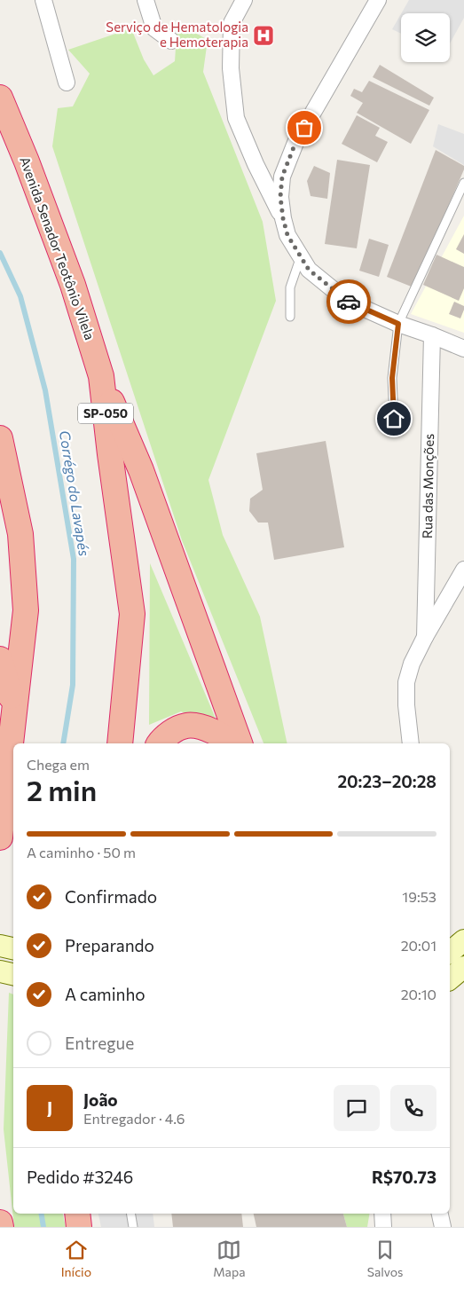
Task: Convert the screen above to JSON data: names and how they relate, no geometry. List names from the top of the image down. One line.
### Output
{"streets":{"highway":["Avenida Senador Teotônio Vilela","SP-050"],"street":["Rua das Monções"]},"water":["Corrégo do Lavapés"],"places":{"hospital":["Serviço de Hematologia e Hemoterapia"]},"page":{"heading":["2 min","Chega em","20:23–20:28"],"panel":["João","Entregador · 4.6","Pedido #3246","R$70.73"],"bar":"A caminho · 50 m","list":[["Confirmado","19:53"],["Preparando","20:01"],["A caminho","20:10"],"Entregue"],"round":"J","tabs":["Início","Mapa","Salvos"]}}
